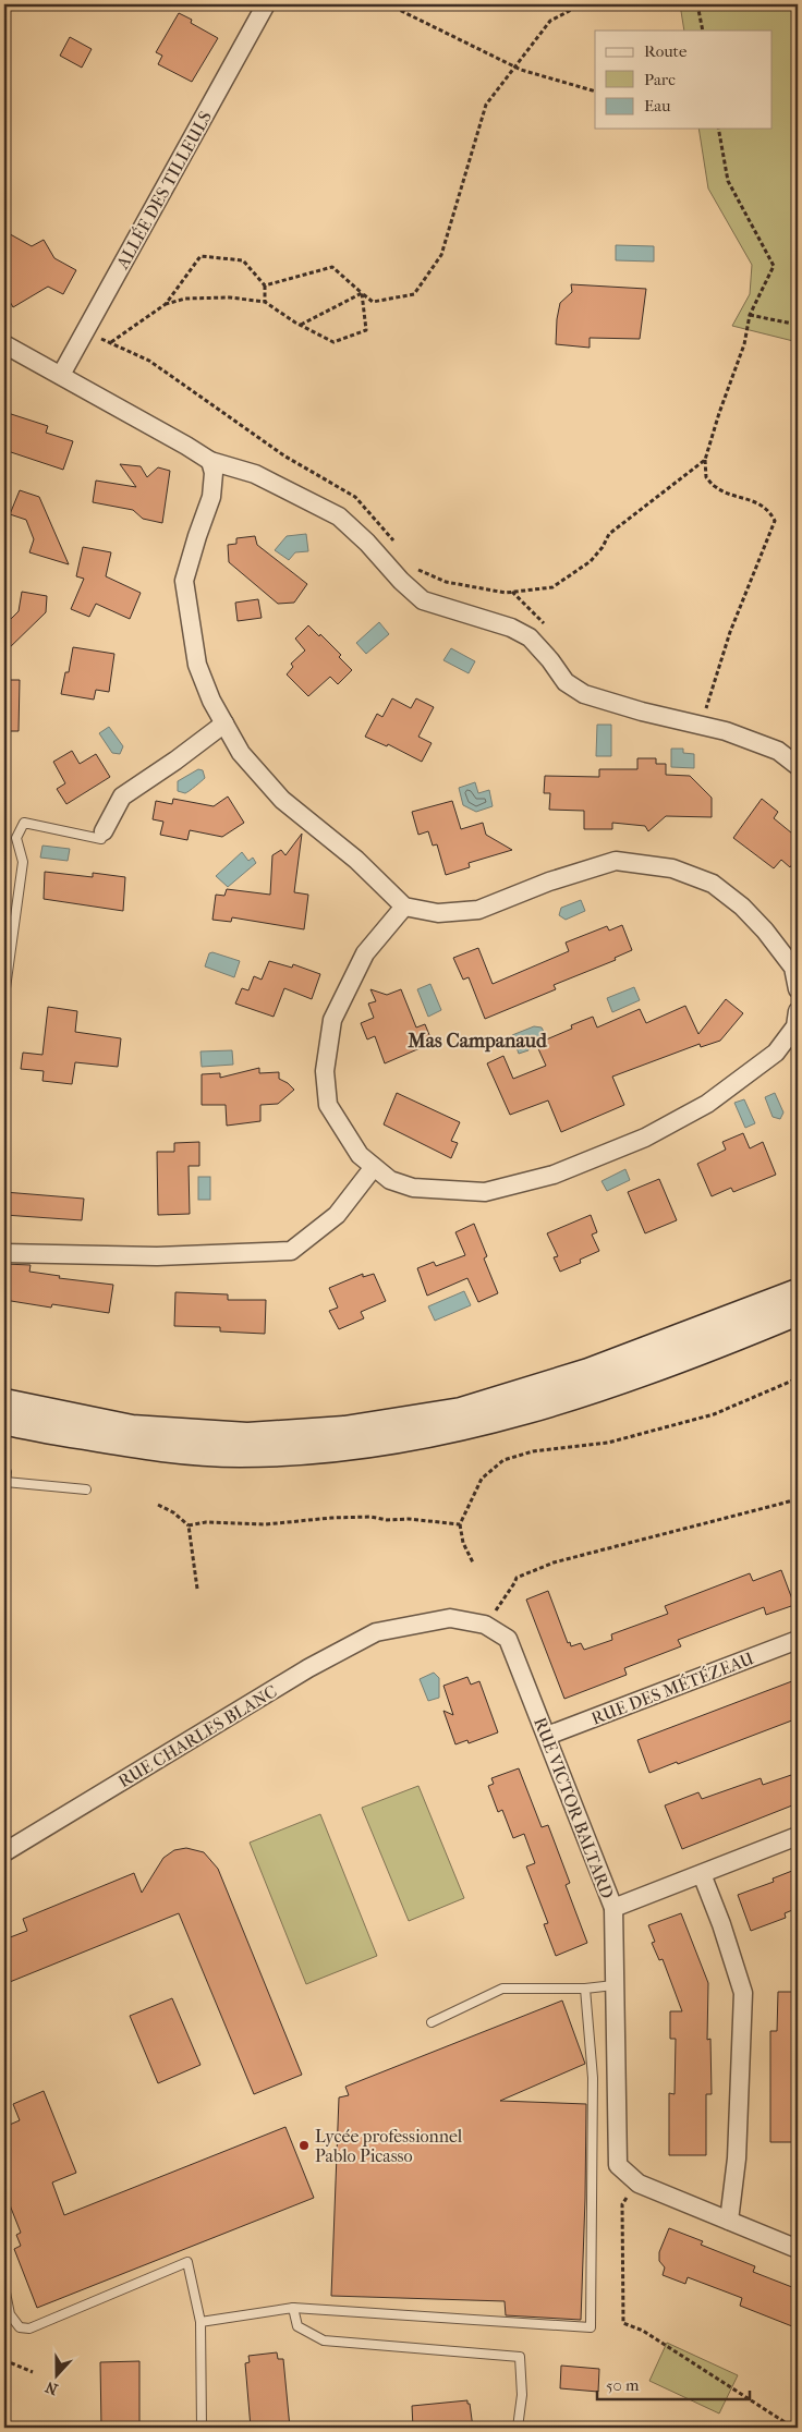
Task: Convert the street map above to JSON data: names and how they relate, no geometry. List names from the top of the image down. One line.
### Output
{"streets":{"street":["ALLÉE DES TILLEULS","RUE DES MÉTÉZEAU","RUE CHARLES BLANC","RUE VICTOR BALTARD"]},"crossings":[["RUE DES MÉTÉZEAU","RUE VICTOR BALTARD"],["RUE CHARLES BLANC","RUE VICTOR BALTARD"]],"districts":["Mas Campanaud"],"places":["Lycée professionnel Pablo Picasso"],"legend":["Route","Parc","Eau"],"scale_bar":"50 m","north":"bottom"}
